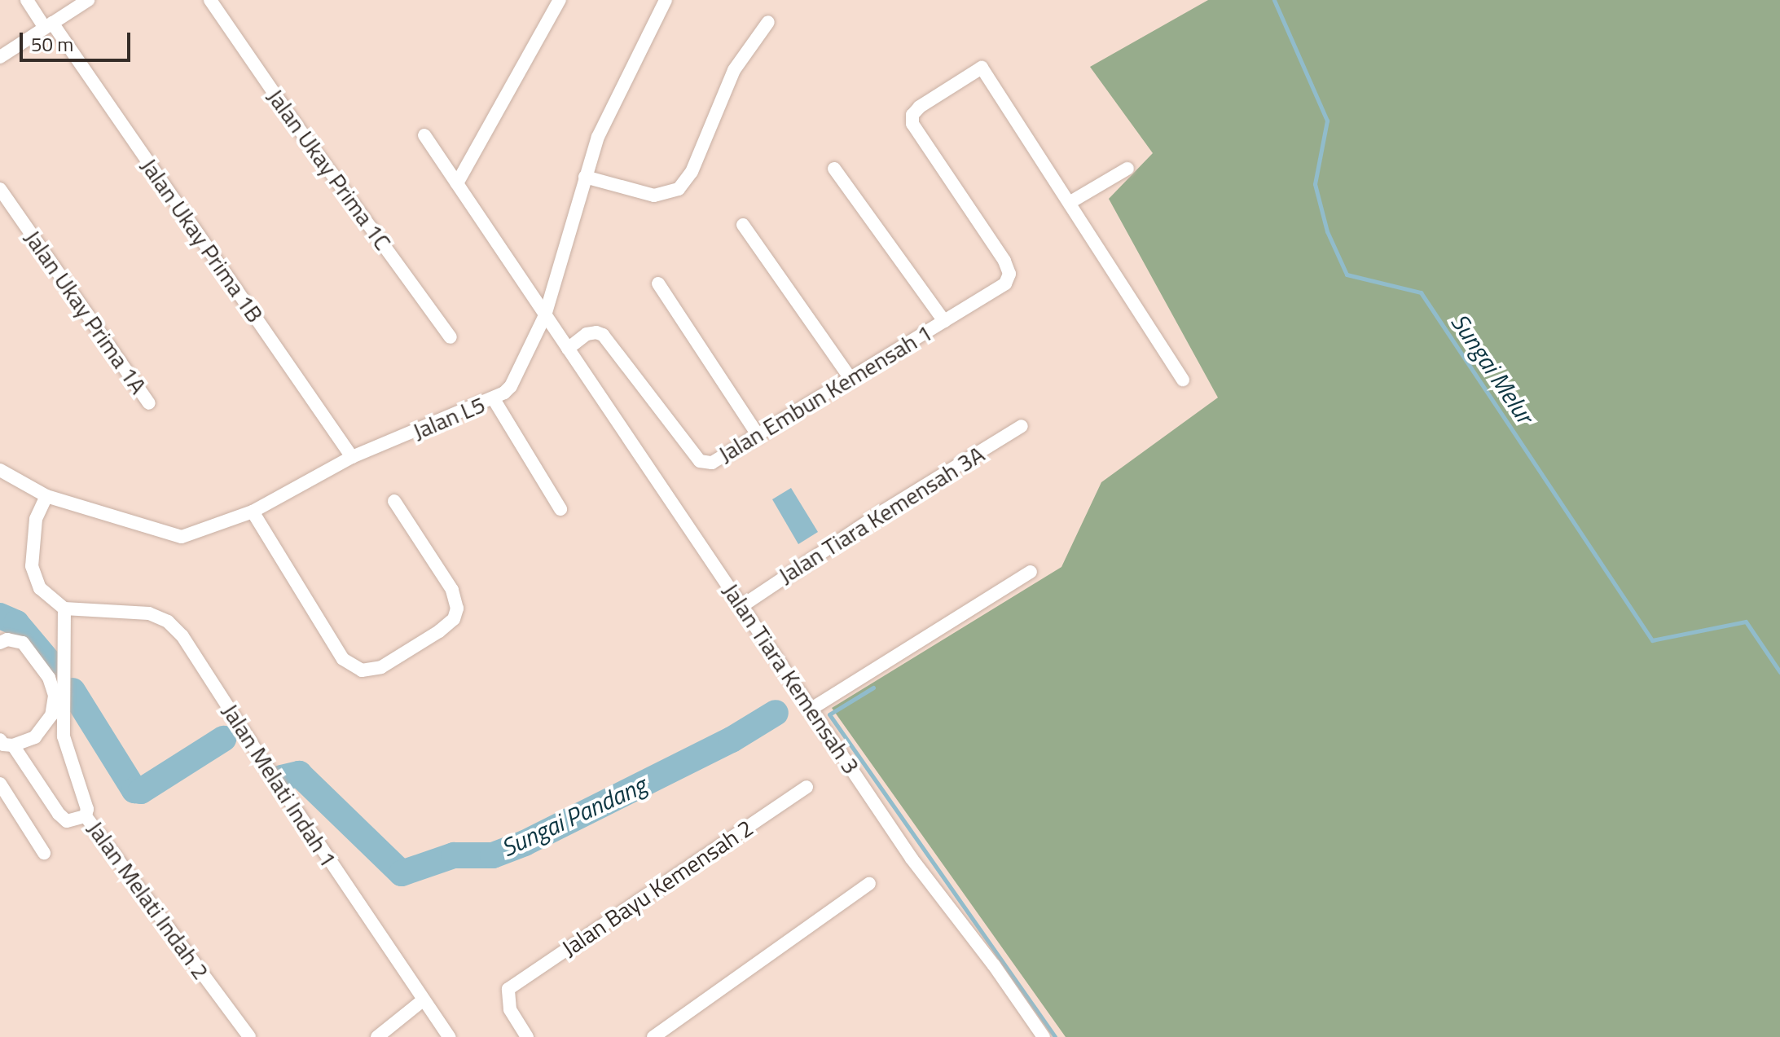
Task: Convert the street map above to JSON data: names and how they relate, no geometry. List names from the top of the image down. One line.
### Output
{"streets":{"street":["Jalan Ukay Prima 1C","Jalan Ukay Prima 1B","Jalan Ukay Prima 1A","Jalan Embun Kemensah 1","Jalan L5","Jalan Tiara Kemensah 3A","Jalan Tiara Kemensah 3","Jalan Melati Indah 1","Jalan Bayu Kemensah 2","Jalan Melati Indah 2"]},"crossings":[["Jalan Ukay Prima 1B","Jalan L5"],["Jalan Embun Kemensah 1","Jalan Tiara Kemensah 3"],["Jalan L5","Jalan Tiara Kemensah 3"],["Jalan Tiara Kemensah 3A","Jalan Tiara Kemensah 3"],["Jalan Melati Indah 1","Jalan Melati Indah 2"]],"water":["Sungai Melur","Sungai Pandang"],"scale_bar":"50 m"}
